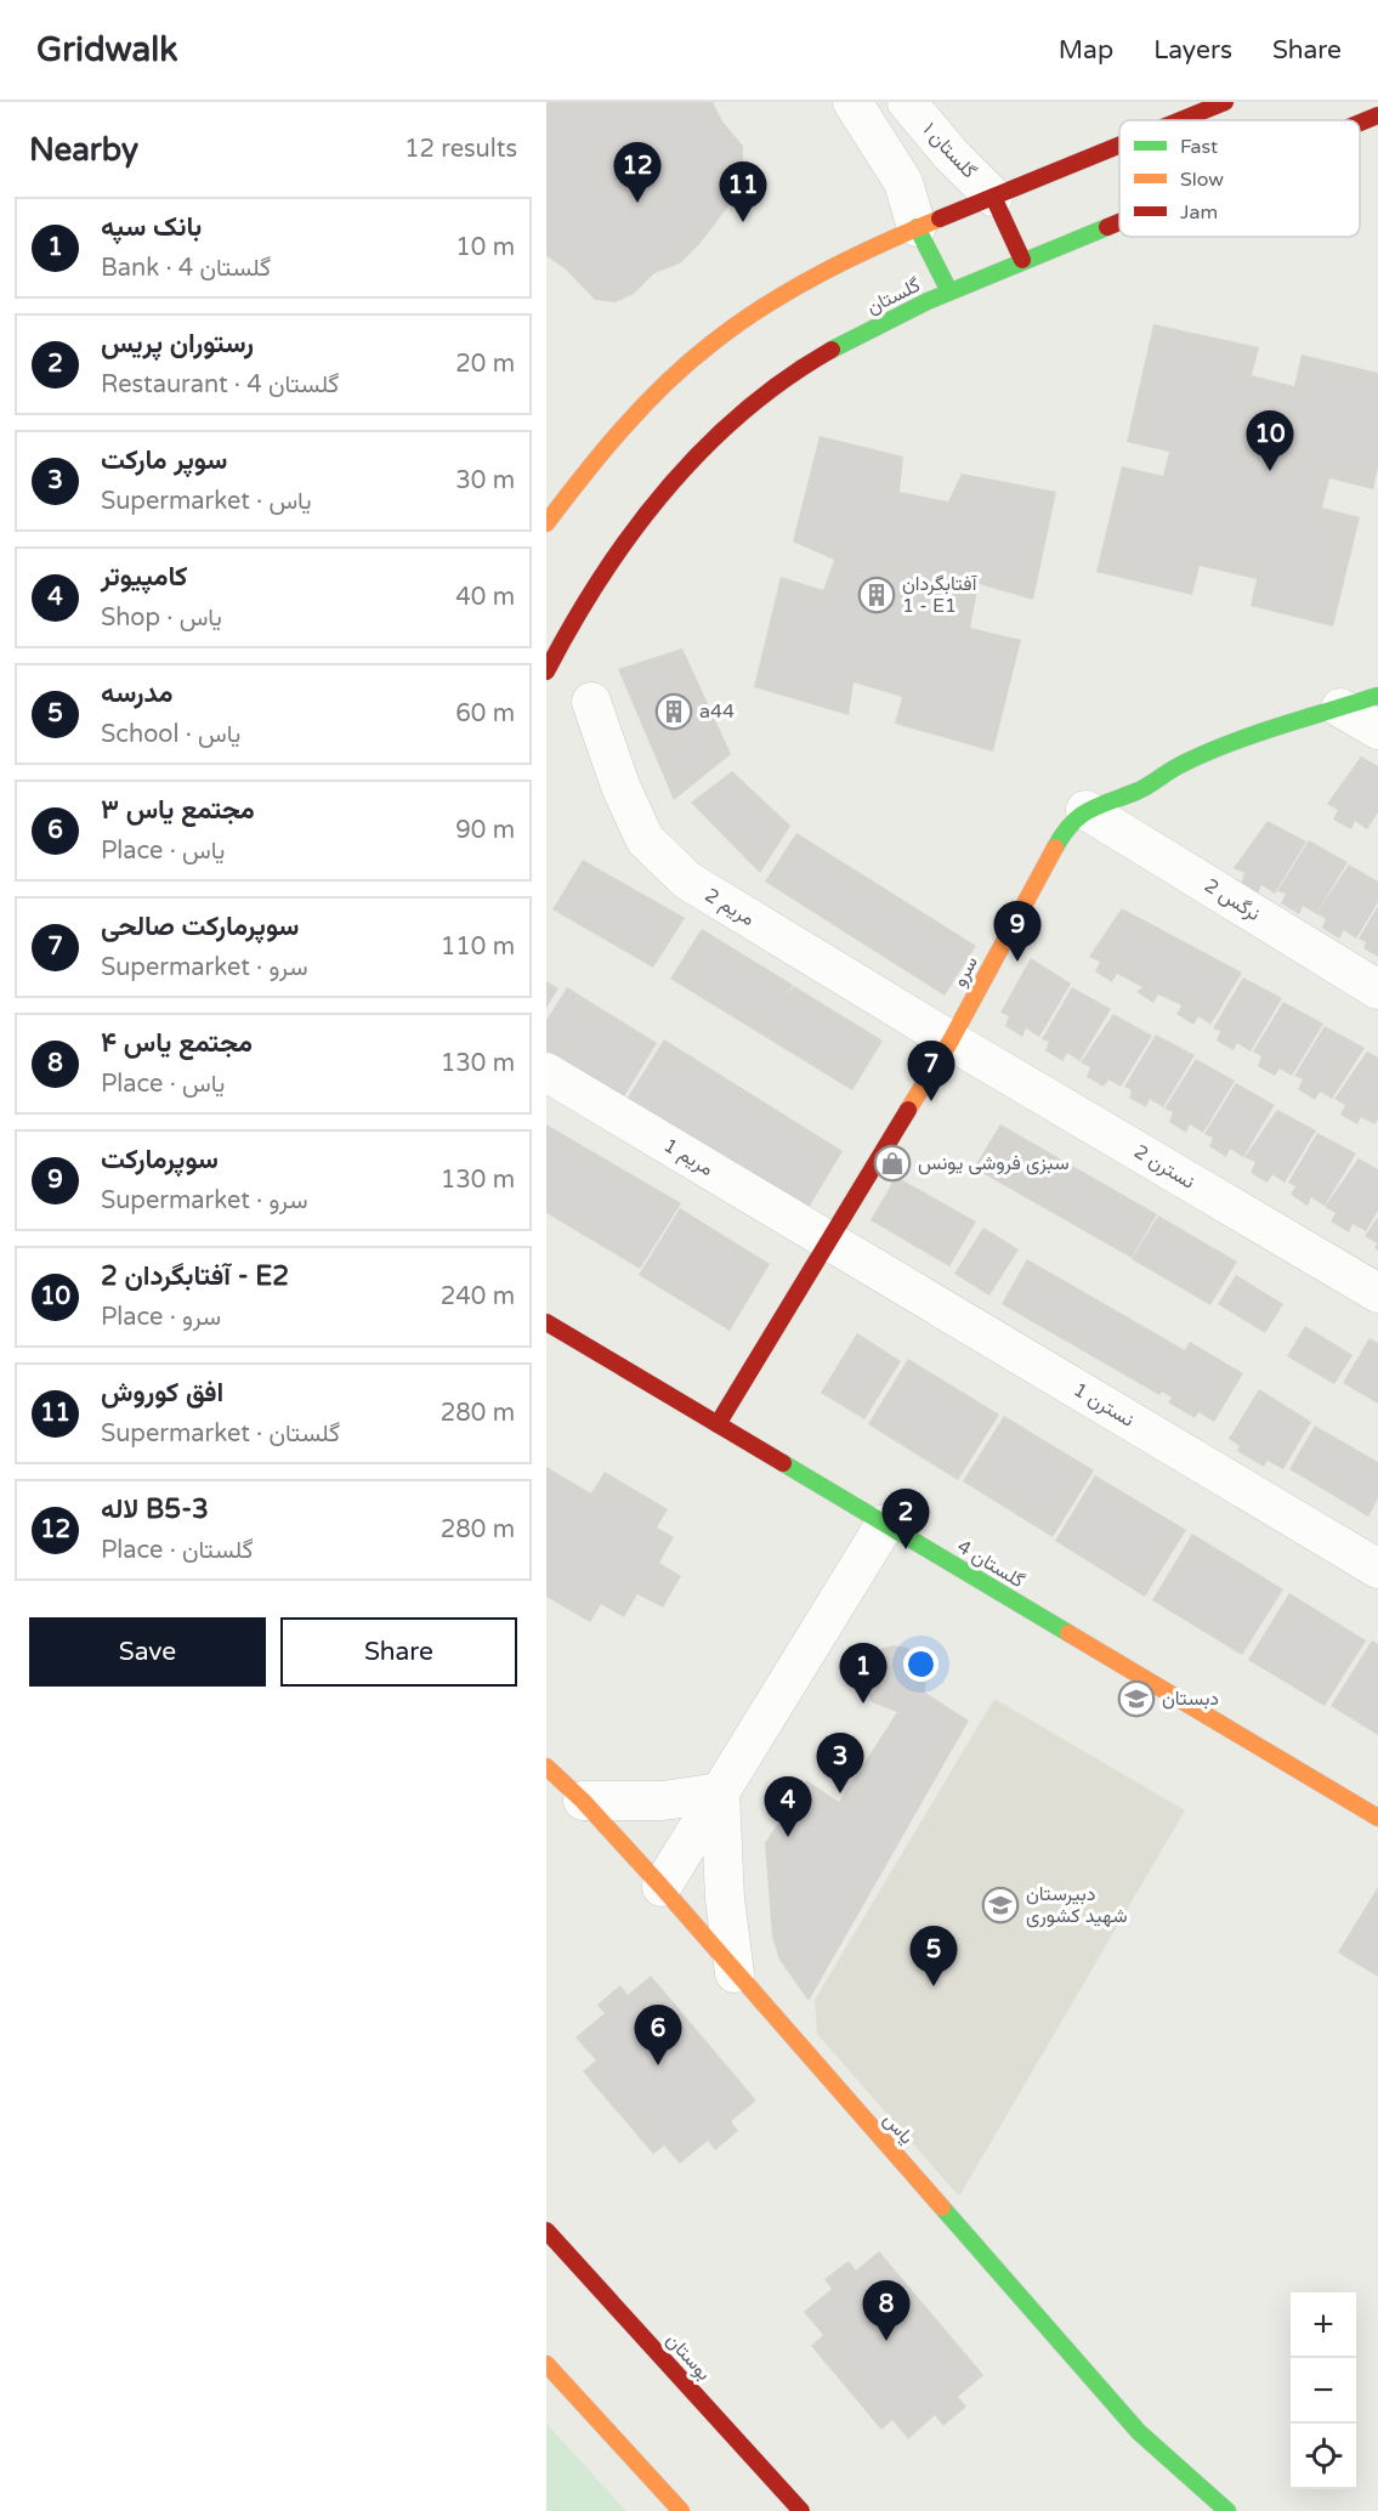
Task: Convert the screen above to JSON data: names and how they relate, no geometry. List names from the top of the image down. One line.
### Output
{"streets":{"street":["گلستان ۱","گلستان","نرگس 2","مریم 2","سرو","مریم 1","نسترن 2","نسترن 1","گلستان 4","یاس","بوستان"]},"crossings":[["نرگس 2","سرو"],["مریم 2","سرو"],["مریم 2","نسترن 2"],["سرو","مریم 1"],["سرو","نسترن 2"],["سرو","نسترن 1"],["سرو","گلستان 4"],["مریم 1","نسترن 1"]],"places":{"building":["آفتابگردان 1 - E1","a44"],"shop":["سبزی فروشی یونس"],"school or university":["دبستان","دبیرستان شهید کشوری"]},"legend":["Fast","Slow","Jam"],"page":{"header":"Gridwalk","nav":["Map","Layers","Share"],"heading":["Nearby","12 results"],"pins":["12","11","10","9","7","2","1","3","4","5","6","8"],"list":[{"mark":"1","name":"بانک سپه","note":"Bank · گلستان 4","value":"10 m"},{"mark":"2","name":"رستوران پریس","note":"Restaurant · گلستان 4","value":"20 m"},{"mark":"3","name":"سوپر مارکت","note":"Supermarket · یاس","value":"30 m"},{"mark":"4","name":"کامپیوتر","note":"Shop · یاس","value":"40 m"},{"mark":"5","name":"مدرسه","note":"School · یاس","value":"60 m"},{"mark":"6","name":"مجتمع یاس ۳","note":"Place · یاس","value":"90 m"},{"mark":"7","name":"سوپرمارکت صالحی","note":"Supermarket · سرو","value":"110 m"},{"mark":"8","name":"مجتمع یاس ۴","note":"Place · یاس","value":"130 m"},{"mark":"9","name":"سوپرمارکت","note":"Supermarket · سرو","value":"130 m"},{"mark":"10","name":"آفتابگردان 2 - E2","note":"Place · سرو","value":"240 m"},{"mark":"11","name":"افق کوروش","note":"Supermarket · گلستان","value":"280 m"},{"mark":"12","name":"لاله B5-3","note":"Place · گلستان","value":"280 m"}],"buttons":["Save","Share"],"map_buttons":["+","−"]}}
